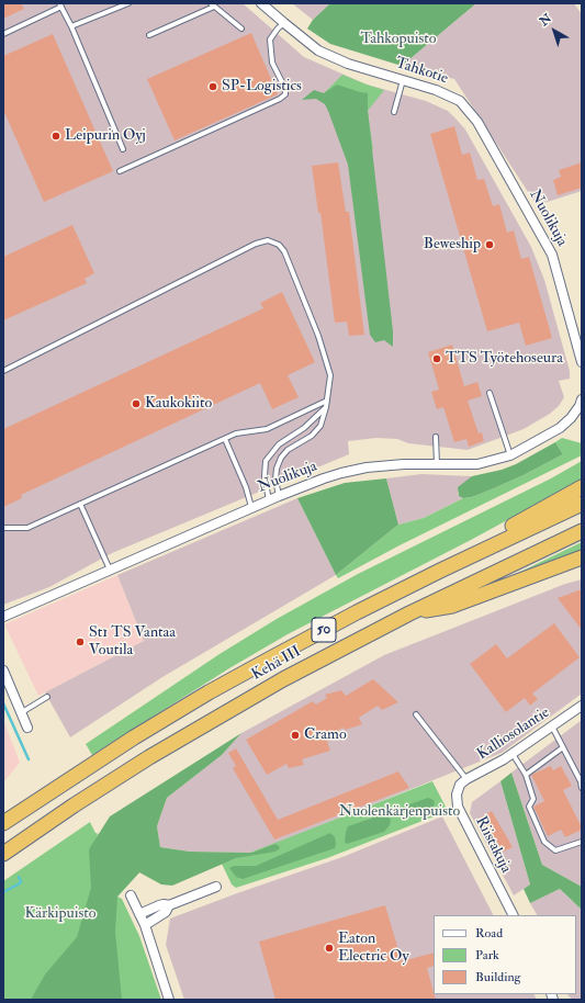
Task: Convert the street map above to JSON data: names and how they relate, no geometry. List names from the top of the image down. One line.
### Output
{"streets":{"highway":["50","Kehä III"],"street":["Tahkotie","Nuolikuja","Kalliosolantie","Riistakuja"]},"crossings":[["Tahkotie","Nuolikuja"],["Kalliosolantie","Riistakuja"]],"parks":["Tahkopuisto","Nuolenkärjenpuisto","Kärkipuisto"],"places":["SP-Logistics","Leipurin Oyj","Beweship","TTS Työtehoseura","Kaukokiito","St1 TS Vantaa Voutila","Cramo","Eaton Electric Oy"],"legend":["Road","Park","Building"],"north":"top left"}
